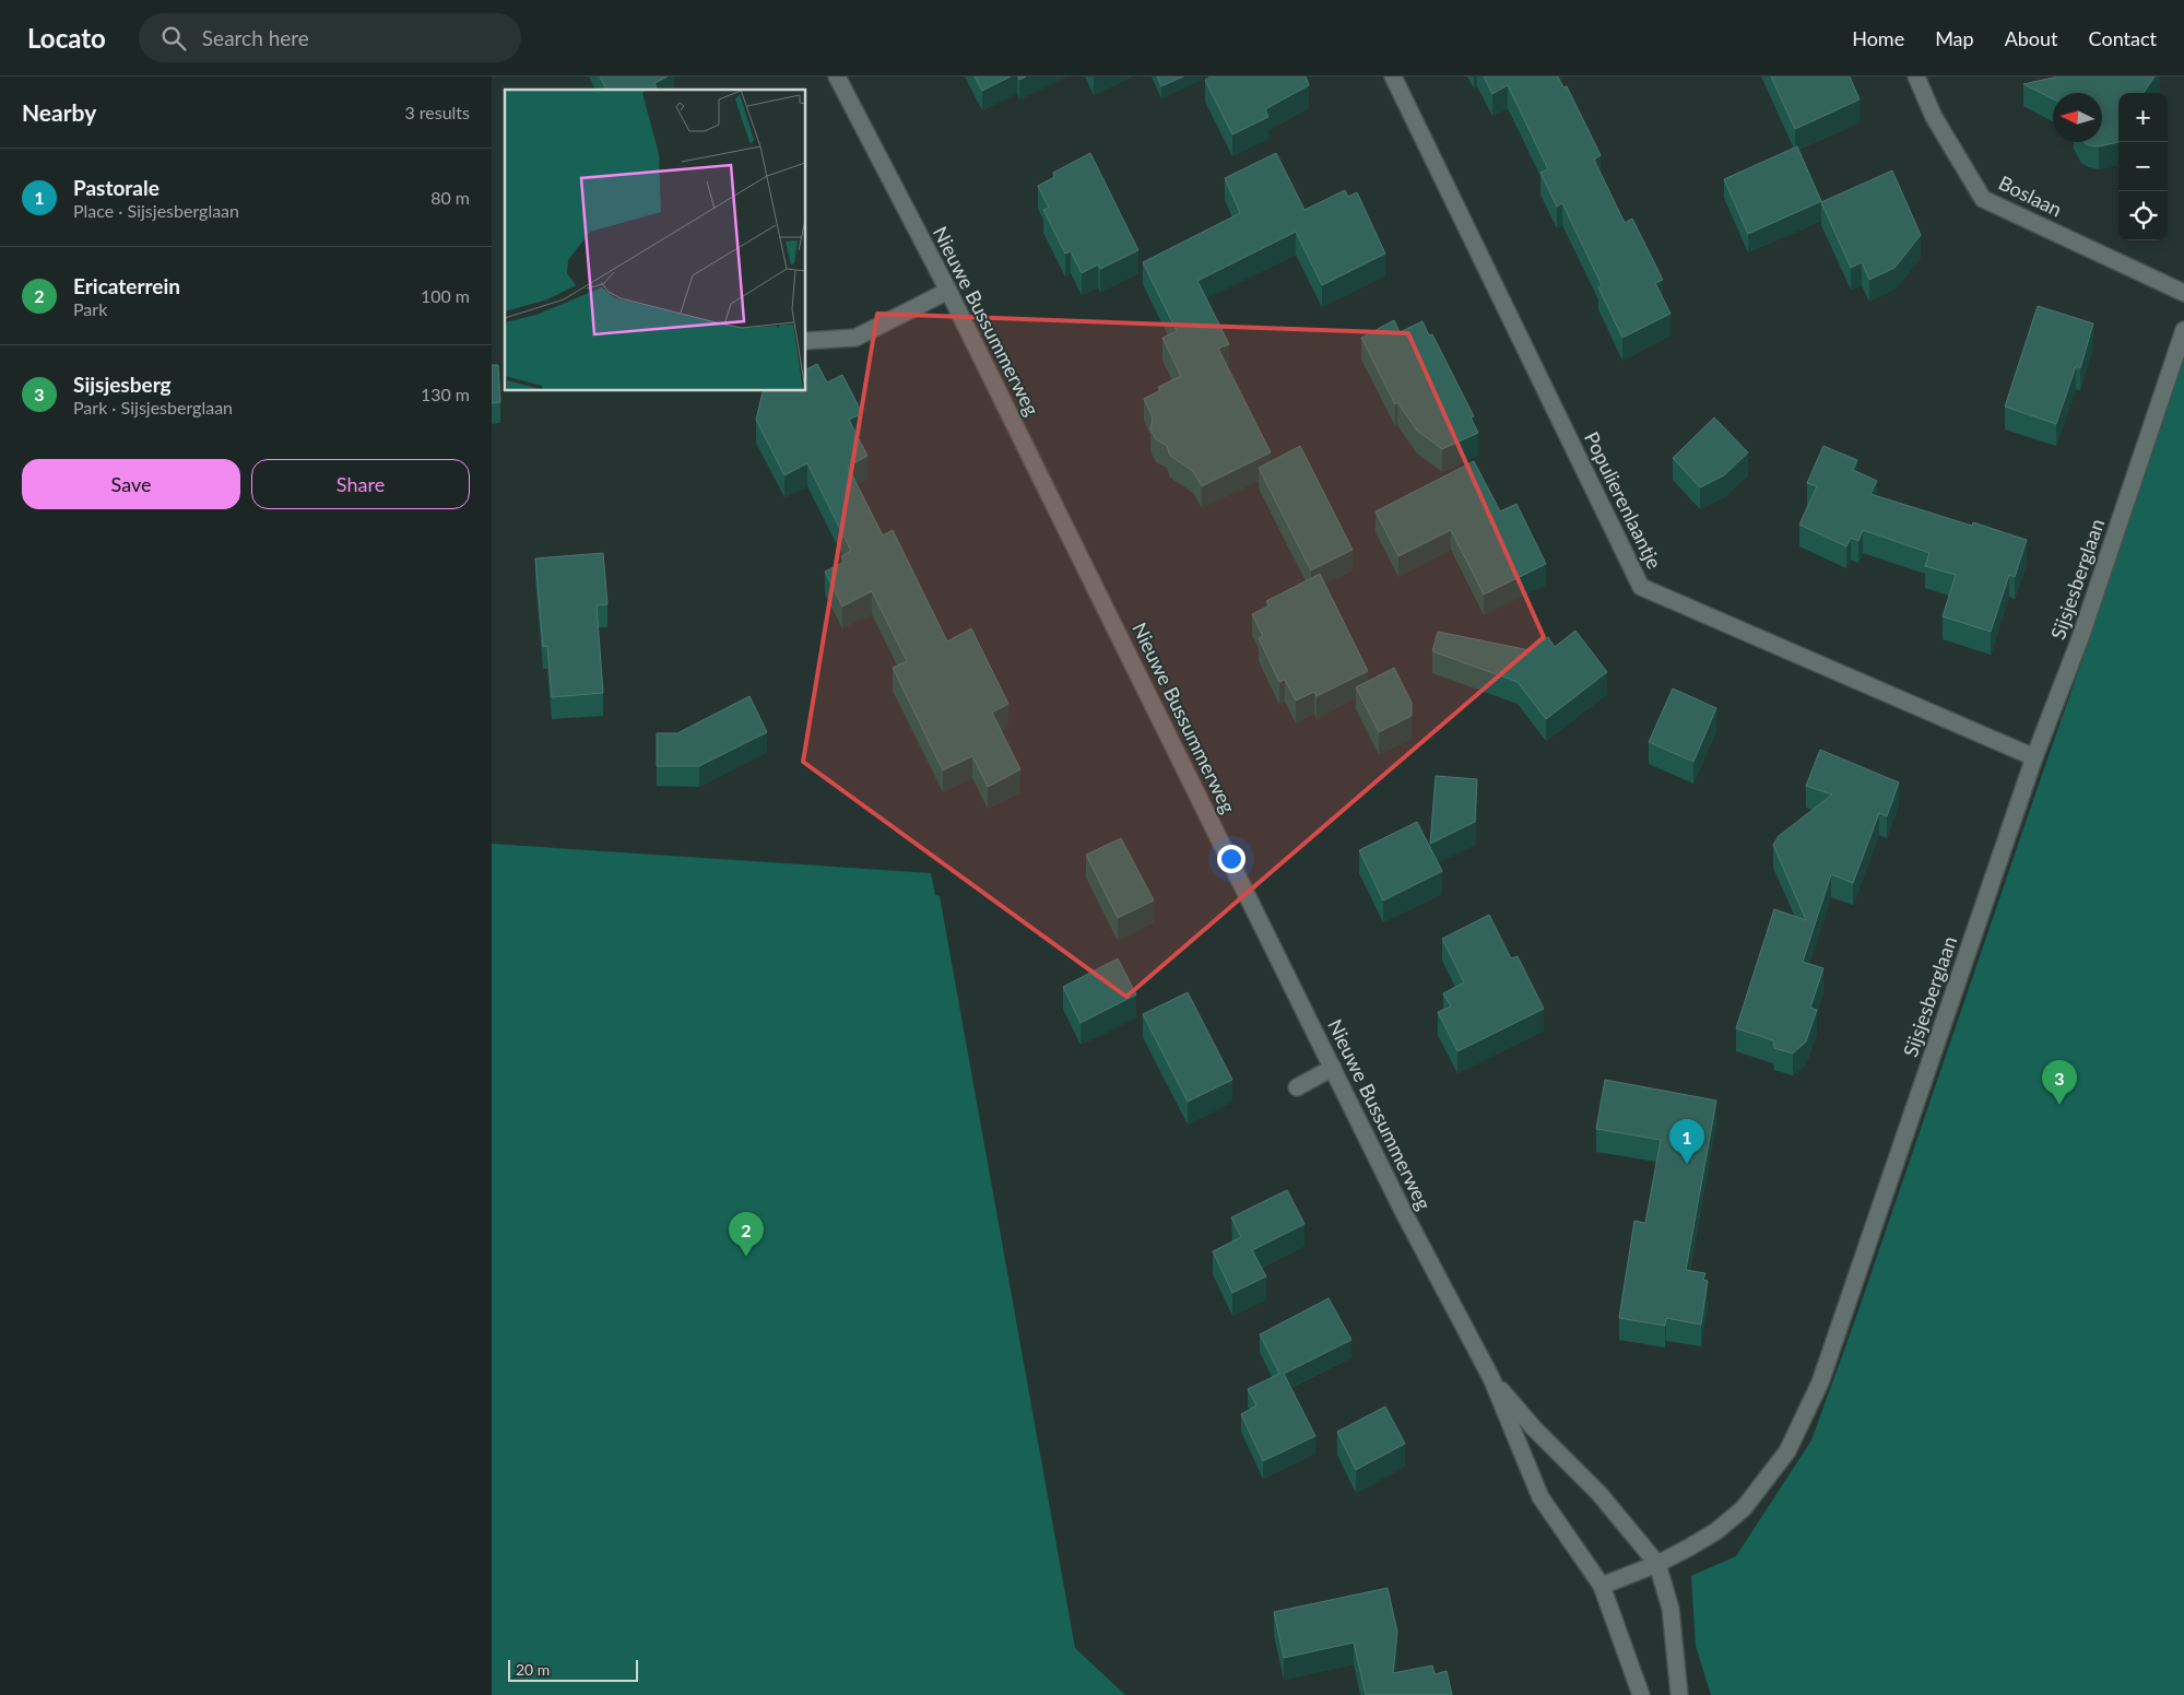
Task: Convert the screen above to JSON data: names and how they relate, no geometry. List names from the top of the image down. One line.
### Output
{"streets":{"street":["Boslaan","Nieuwe Bussummerweg","Populierenlaantje","Sijsjesberglaan"]},"crossings":[["Nieuwe Bussummerweg","Sijsjesberglaan"],["Populierenlaantje","Sijsjesberglaan"]],"scale_bar":"20 m","north":"left","page":{"header":"Locato","search":"Search here","nav":["Home","Map","About","Contact"],"heading":["Nearby","3 results"],"map_buttons":["+","−"],"list":[{"mark":"1","name":"Pastorale","note":"Place · Sijsjesberglaan","value":"80 m"},{"mark":"2","name":"Ericaterrein","note":"Park","value":"100 m"},{"mark":"3","name":"Sijsjesberg","note":"Park · Sijsjesberglaan","value":"130 m"}],"buttons":["Save","Share"],"pins":["3","1","2"],"scale":"20 m"}}
